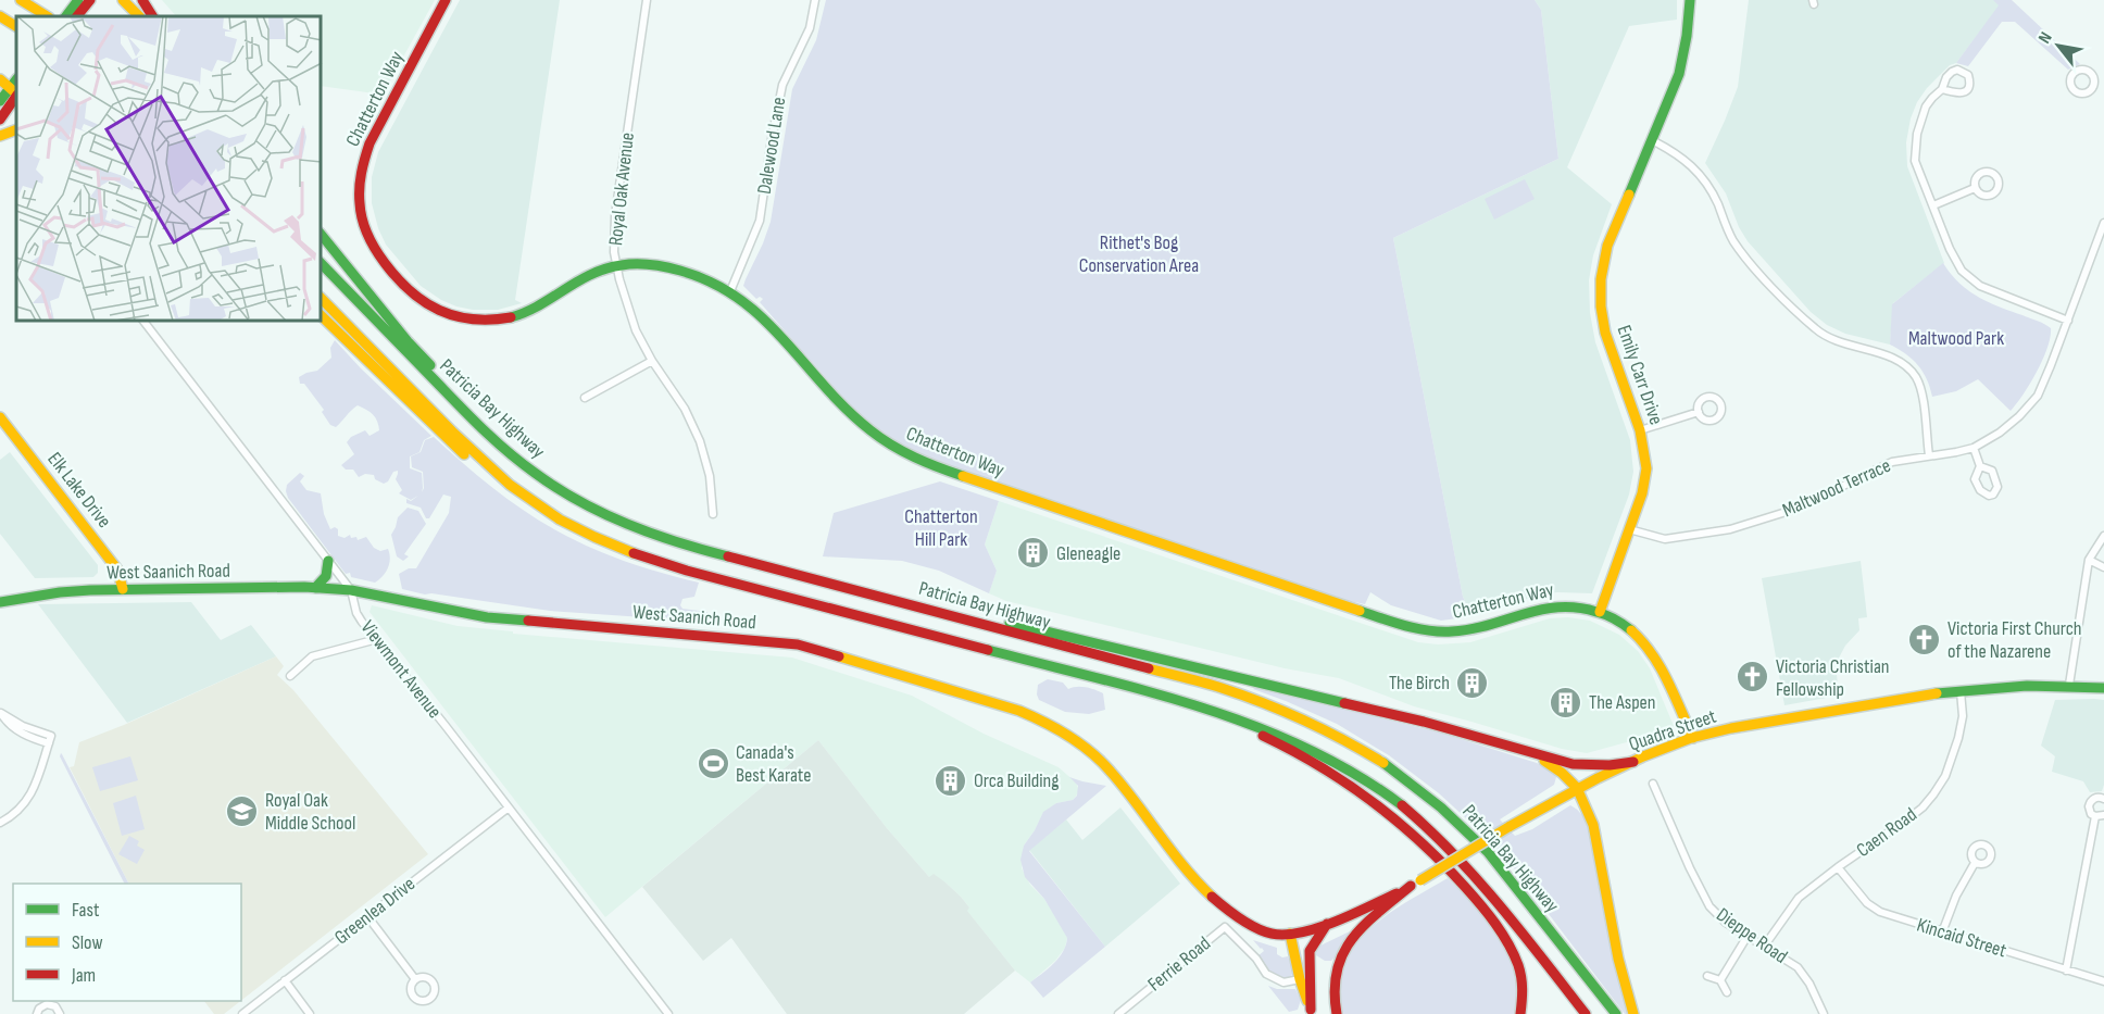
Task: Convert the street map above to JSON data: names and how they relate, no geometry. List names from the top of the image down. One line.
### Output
{"streets":{"main road":["Chatterton Way","Emily Carr Drive","Patricia Bay Highway","Elk Lake Drive","West Saanich Road","Quadra Street"],"street":["Dalewood Lane","Royal Oak Avenue","Maltwood Terrace","Viewmont Avenue","Caen Road","Greenlea Drive","Dieppe Road","Kincaid Street","Ferrie Road"]},"crossings":[["Chatterton Way","Dalewood Lane"],["Chatterton Way","Royal Oak Avenue"],["Chatterton Way","Emily Carr Drive"],["Chatterton Way","Quadra Street"],["Emily Carr Drive","Maltwood Terrace"],["Elk Lake Drive","West Saanich Road"],["West Saanich Road","Viewmont Avenue"],["West Saanich Road","Quadra Street"],["Viewmont Avenue","Greenlea Drive"],["Quadra Street","Caen Road"],["Caen Road","Dieppe Road"],["Caen Road","Kincaid Street"]],"parks":["Rithet's Bog Conservation Area","Maltwood Park","Chatterton Hill Park"],"places":{"building":["Gleneagle","The Birch","The Aspen","Orca Building"],"church":["Victoria First Church of the Nazarene","Victoria Christian Fellowship"],"sports":["Canada's Best Karate"],"school or university":["Royal Oak Middle School"]},"legend":["Fast","Slow","Jam"],"north":"top left"}
